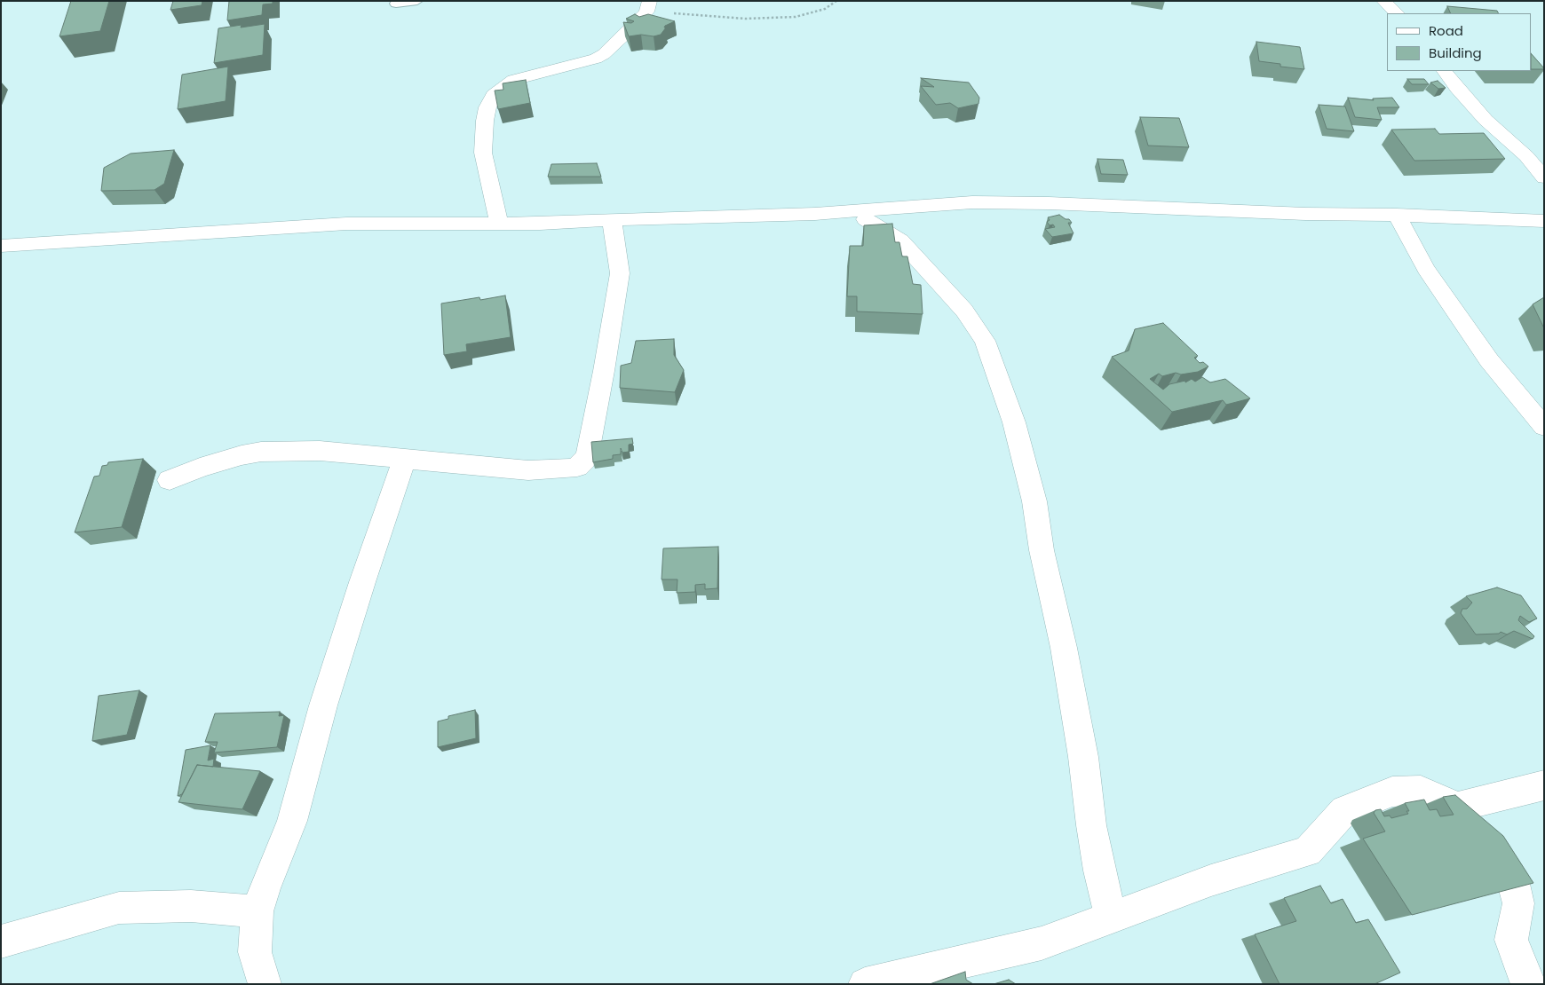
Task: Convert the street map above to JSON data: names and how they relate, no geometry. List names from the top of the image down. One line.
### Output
{"legend":["Road","Building"]}
